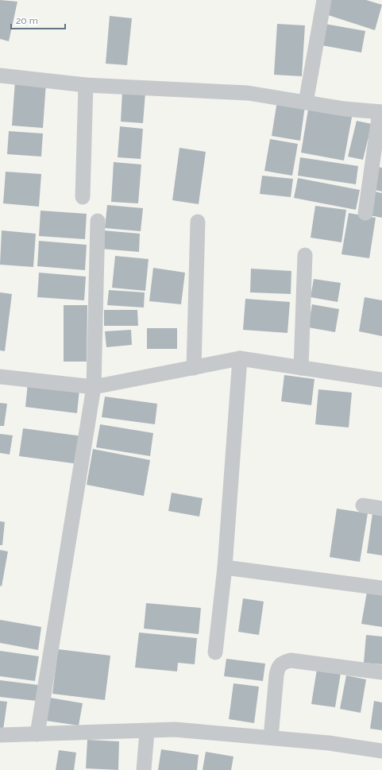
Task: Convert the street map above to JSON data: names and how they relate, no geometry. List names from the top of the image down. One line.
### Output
{"scale_bar":"20 m"}
